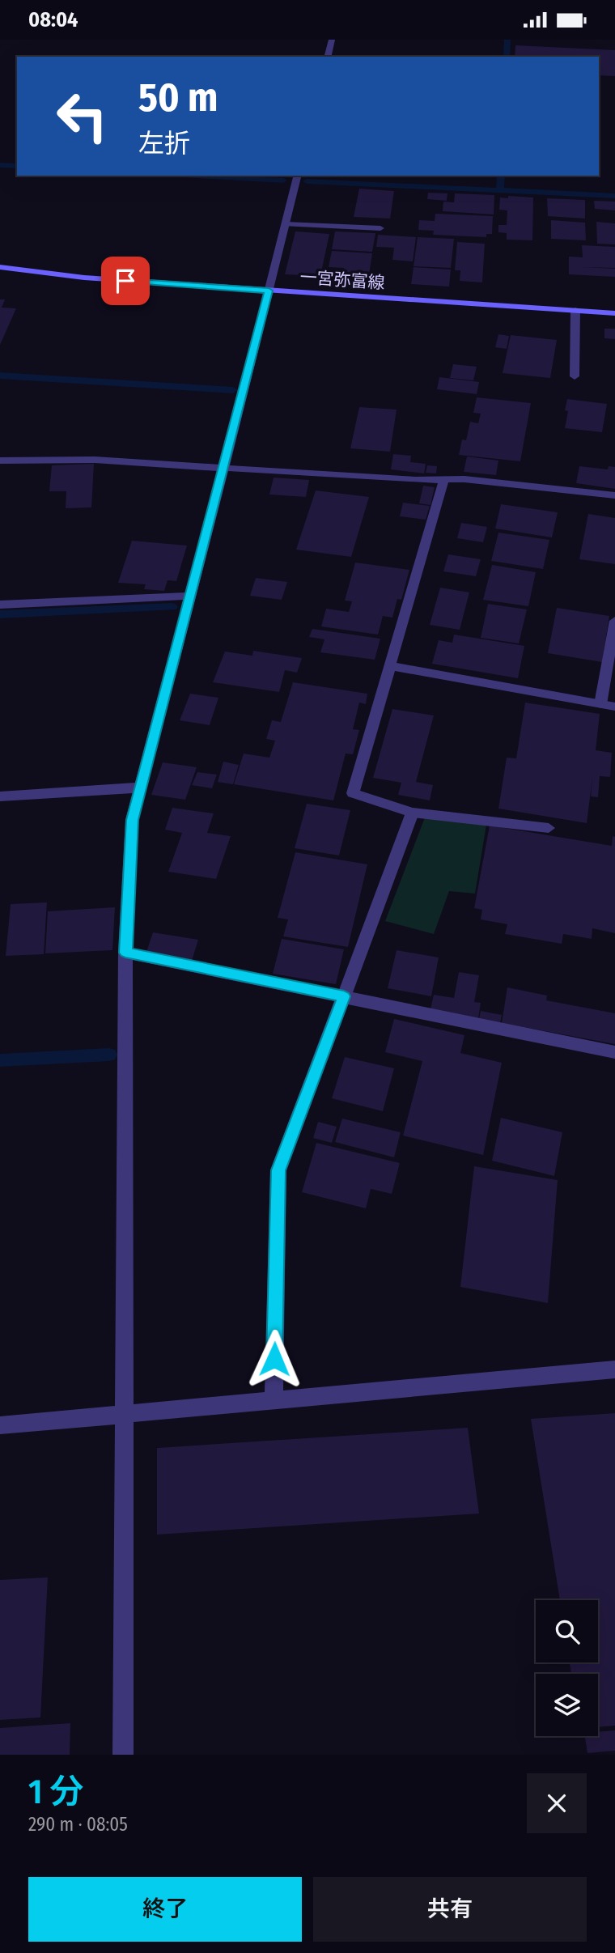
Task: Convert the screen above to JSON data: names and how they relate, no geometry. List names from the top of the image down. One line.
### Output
{"streets":{"main road":["一宮弥富線"]},"page":{"status":"08:04","turn":["50 m","左折"],"heading":["1 分","290 m · 08:05"],"buttons":["終了","共有"]}}
